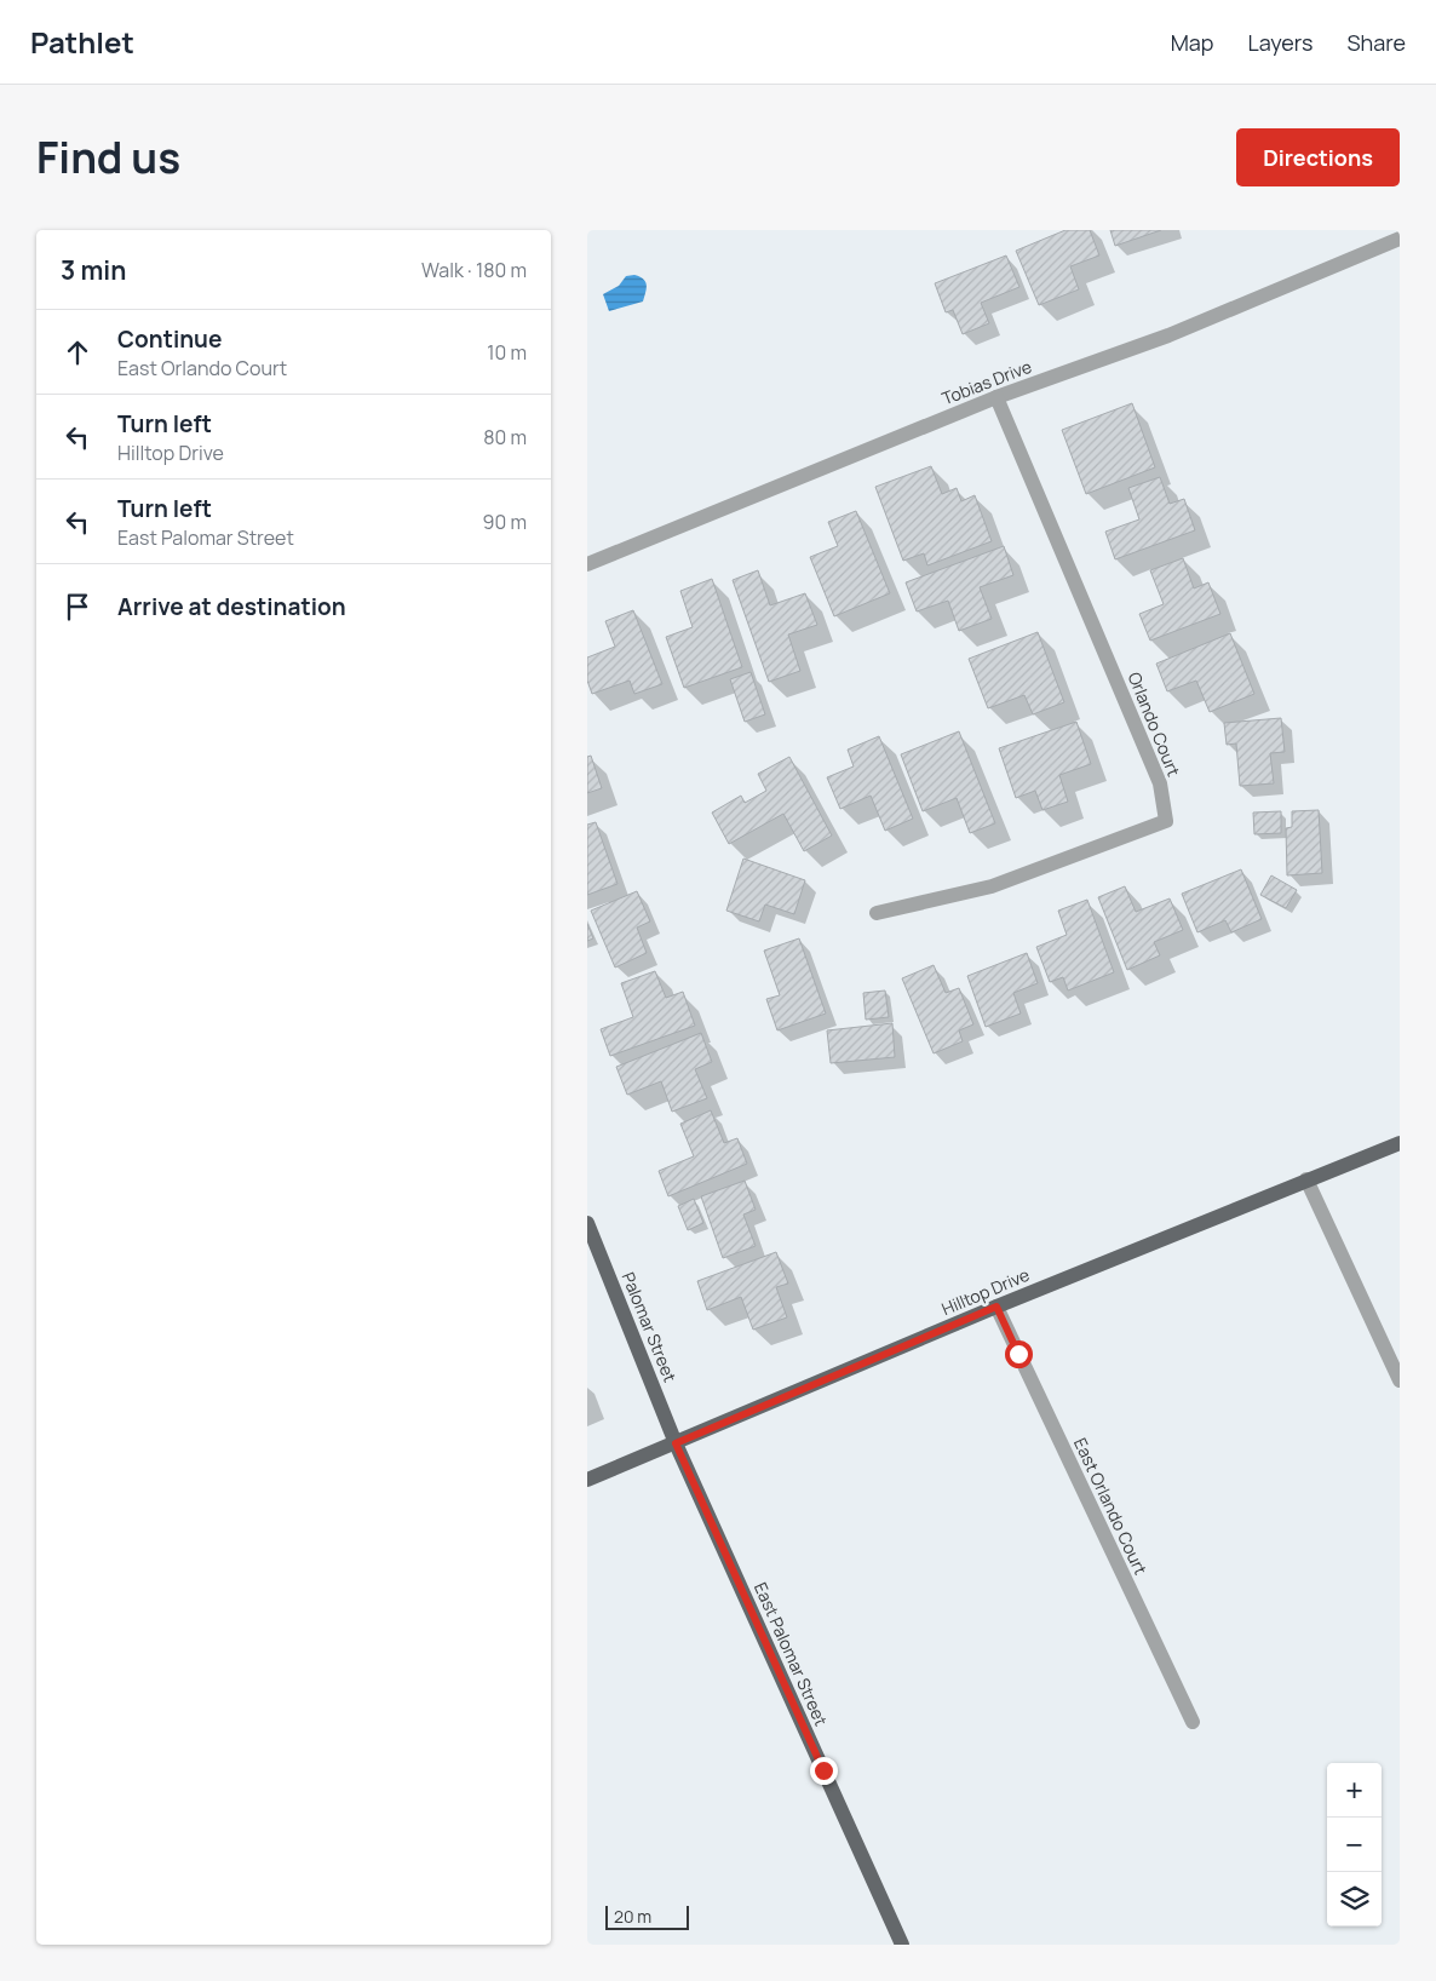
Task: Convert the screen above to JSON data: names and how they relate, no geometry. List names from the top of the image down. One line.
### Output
{"streets":{"main road":["Hilltop Drive","Palomar Street","East Palomar Street"],"street":["Tobias Drive","Orlando Court","East Orlando Court"]},"crossings":[["Tobias Drive","Orlando Court"],["Hilltop Drive","Palomar Street"],["Hilltop Drive","East Orlando Court"],["Hilltop Drive","East Palomar Street"],["Palomar Street","East Palomar Street"]],"scale_bar":"20 m","page":{"header":"Pathlet","nav":["Map","Layers","Share"],"title":"Find us","buttons":"Directions","heading":["3 min","Walk · 180 m"],"list":[["Continue","East Orlando Court","10 m"],["Turn left","Hilltop Drive","80 m"],["Turn left","East Palomar Street","90 m"],"Arrive at destination"],"map_buttons":["+","−"],"scale":"20 m"}}
